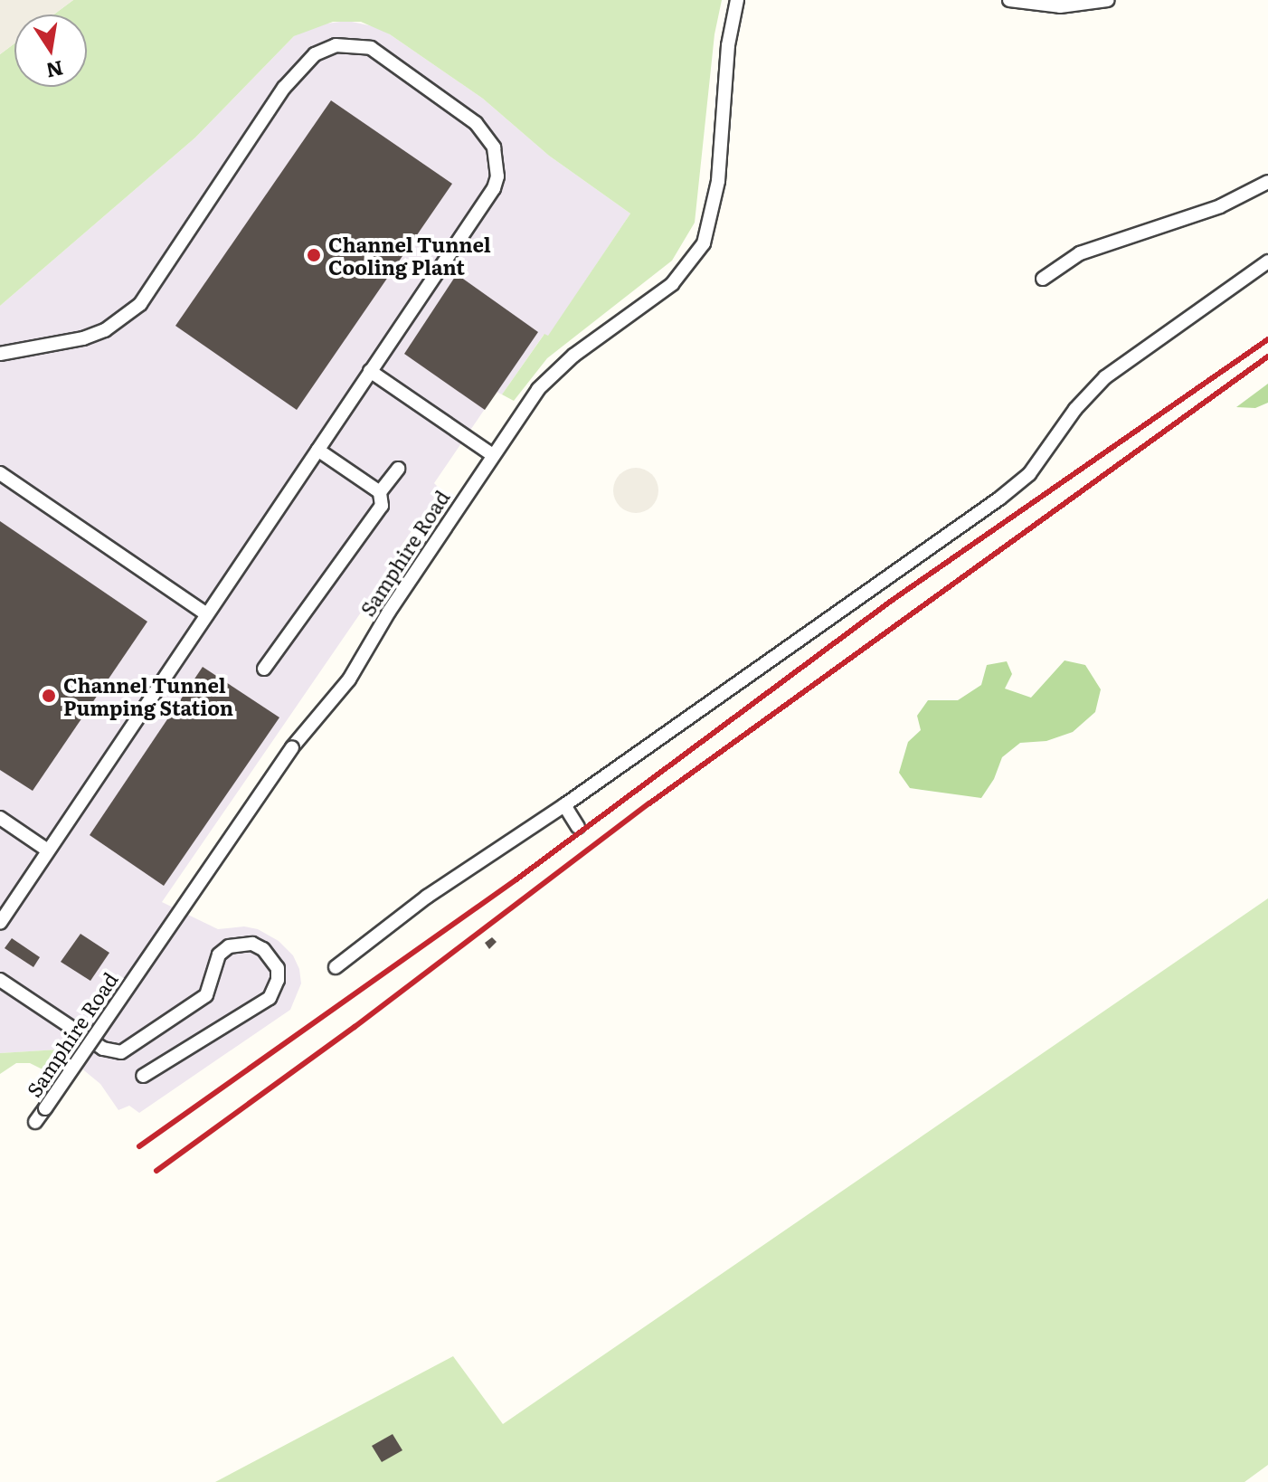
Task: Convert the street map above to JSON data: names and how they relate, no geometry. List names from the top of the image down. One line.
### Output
{"streets":{"lane":["Samphire Road"]},"places":["Channel Tunnel Cooling Plant","Channel Tunnel Pumping Station"],"north":"bottom"}
